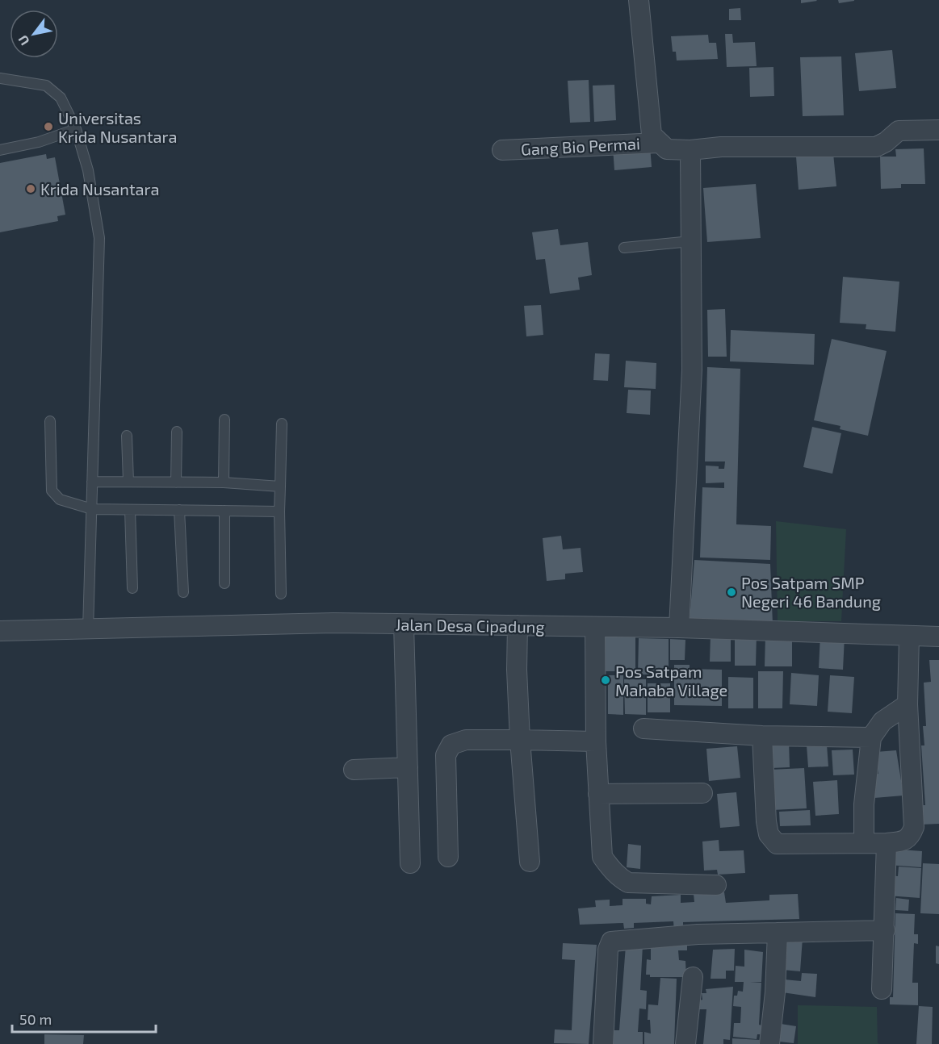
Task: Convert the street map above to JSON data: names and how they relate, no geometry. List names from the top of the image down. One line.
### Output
{"streets":{"street":["Gang Bio Permai","Jalan Desa Cipadung"]},"places":["Universitas Krida Nusantara","Krida Nusantara","Pos Satpam SMP Negeri 46 Bandung","Pos Satpam Mahaba Village"],"scale_bar":"50 m","north":"bottom left"}
